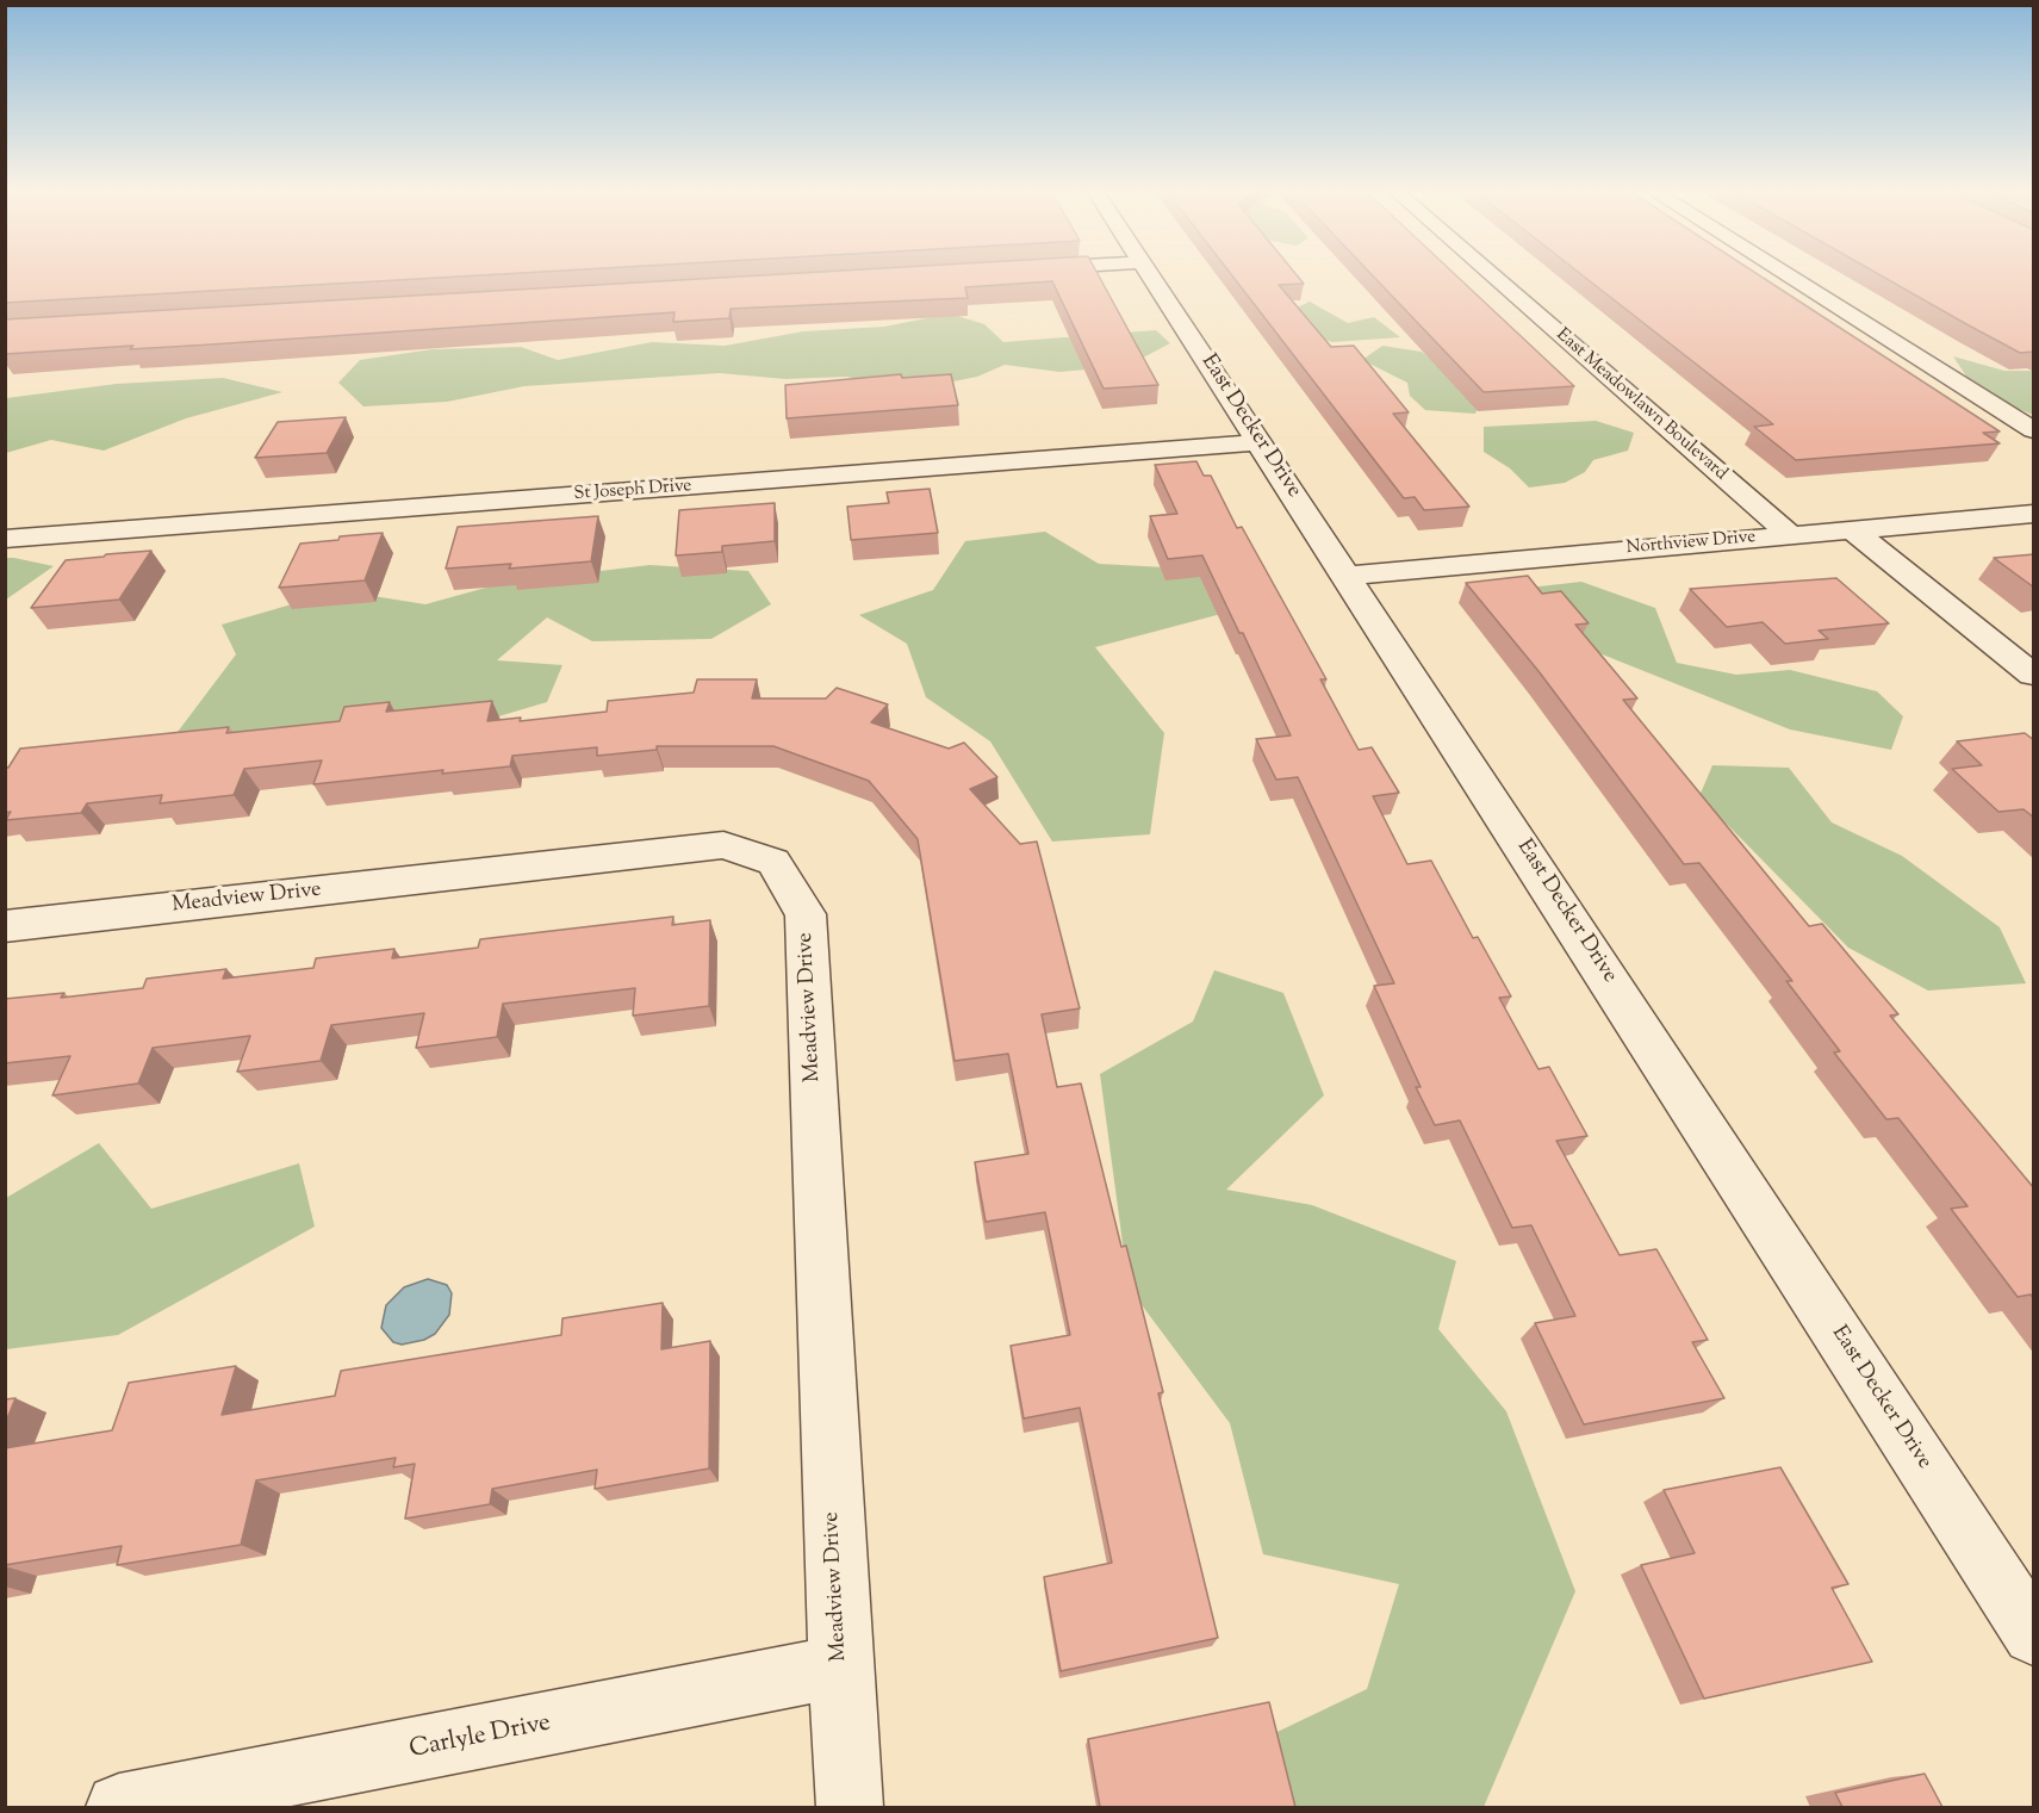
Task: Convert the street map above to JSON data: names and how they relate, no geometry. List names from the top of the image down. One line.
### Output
{"streets":{"street":["East Meadowlawn Boulevard","East Decker Drive","St Joseph Drive","Northview Drive","Meadview Drive","Carlyle Drive"]},"crossings":[["East Meadowlawn Boulevard","Northview Drive"],["East Decker Drive","St Joseph Drive"],["East Decker Drive","Northview Drive"],["Meadview Drive","Carlyle Drive"]]}
